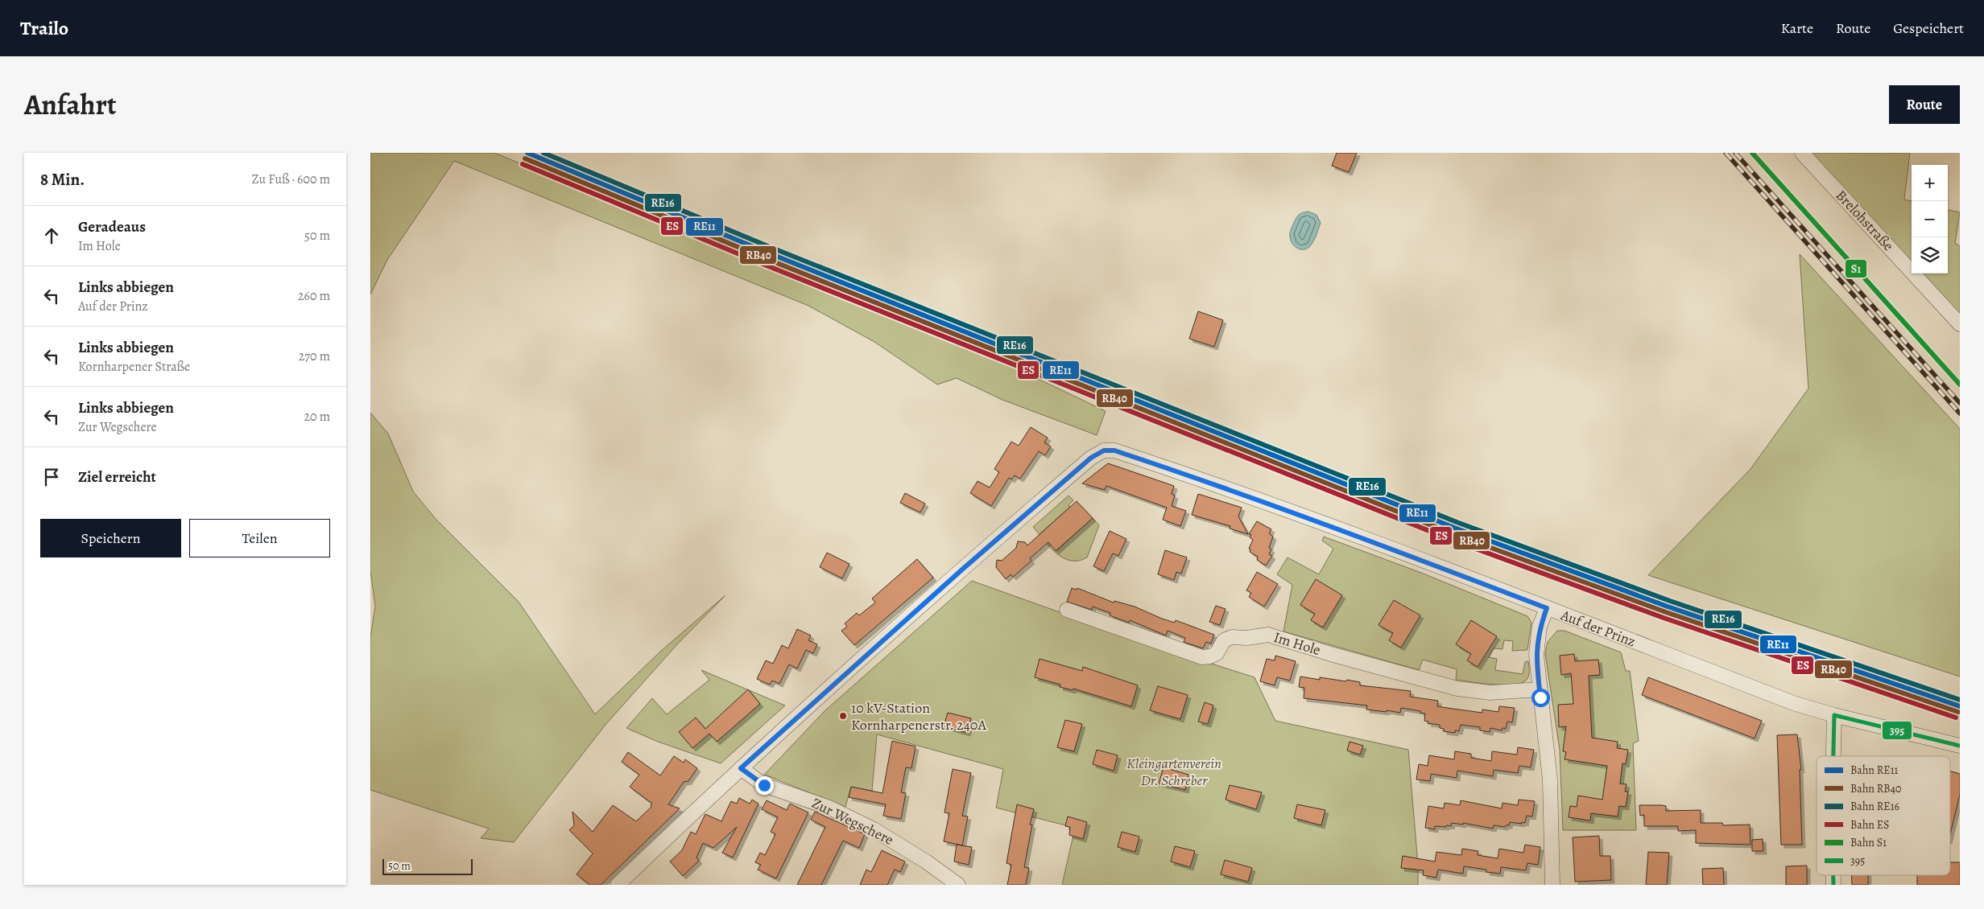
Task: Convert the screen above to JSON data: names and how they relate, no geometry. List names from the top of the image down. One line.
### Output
{"streets":{"street":["Brelohstraße","Auf der Prinz","Im Hole","Zur Wegschere"]},"crossings":[["Auf der Prinz","Zur Wegschere"]],"parks":["Kleingartenverein Dr. Schreber"],"places":["10 kV-Station Kornharpenerstr. 240A"],"lines":["rail line RE11","rail line RE16","rail line S1","rail line RB40","rail line ES","transit line 395"],"legend":["Bahn RE11","Bahn RB40","Bahn RE16","Bahn ES","Bahn S1","395"],"scale_bar":"50 m","page":{"header":"Trailo","nav":["Karte","Route","Gespeichert"],"title":"Anfahrt","buttons":["Route",["Speichern","Teilen"]],"heading":["8 Min.","Zu Fuß · 600 m"],"map_buttons":["+","−"],"list":[["Geradeaus","Im Hole","50 m"],["Links abbiegen","Auf der Prinz","260 m"],["Links abbiegen","Kornharpener Straße","270 m"],["Links abbiegen","Zur Wegschere","20 m"],"Ziel erreicht"],"scale":"50 m"}}
